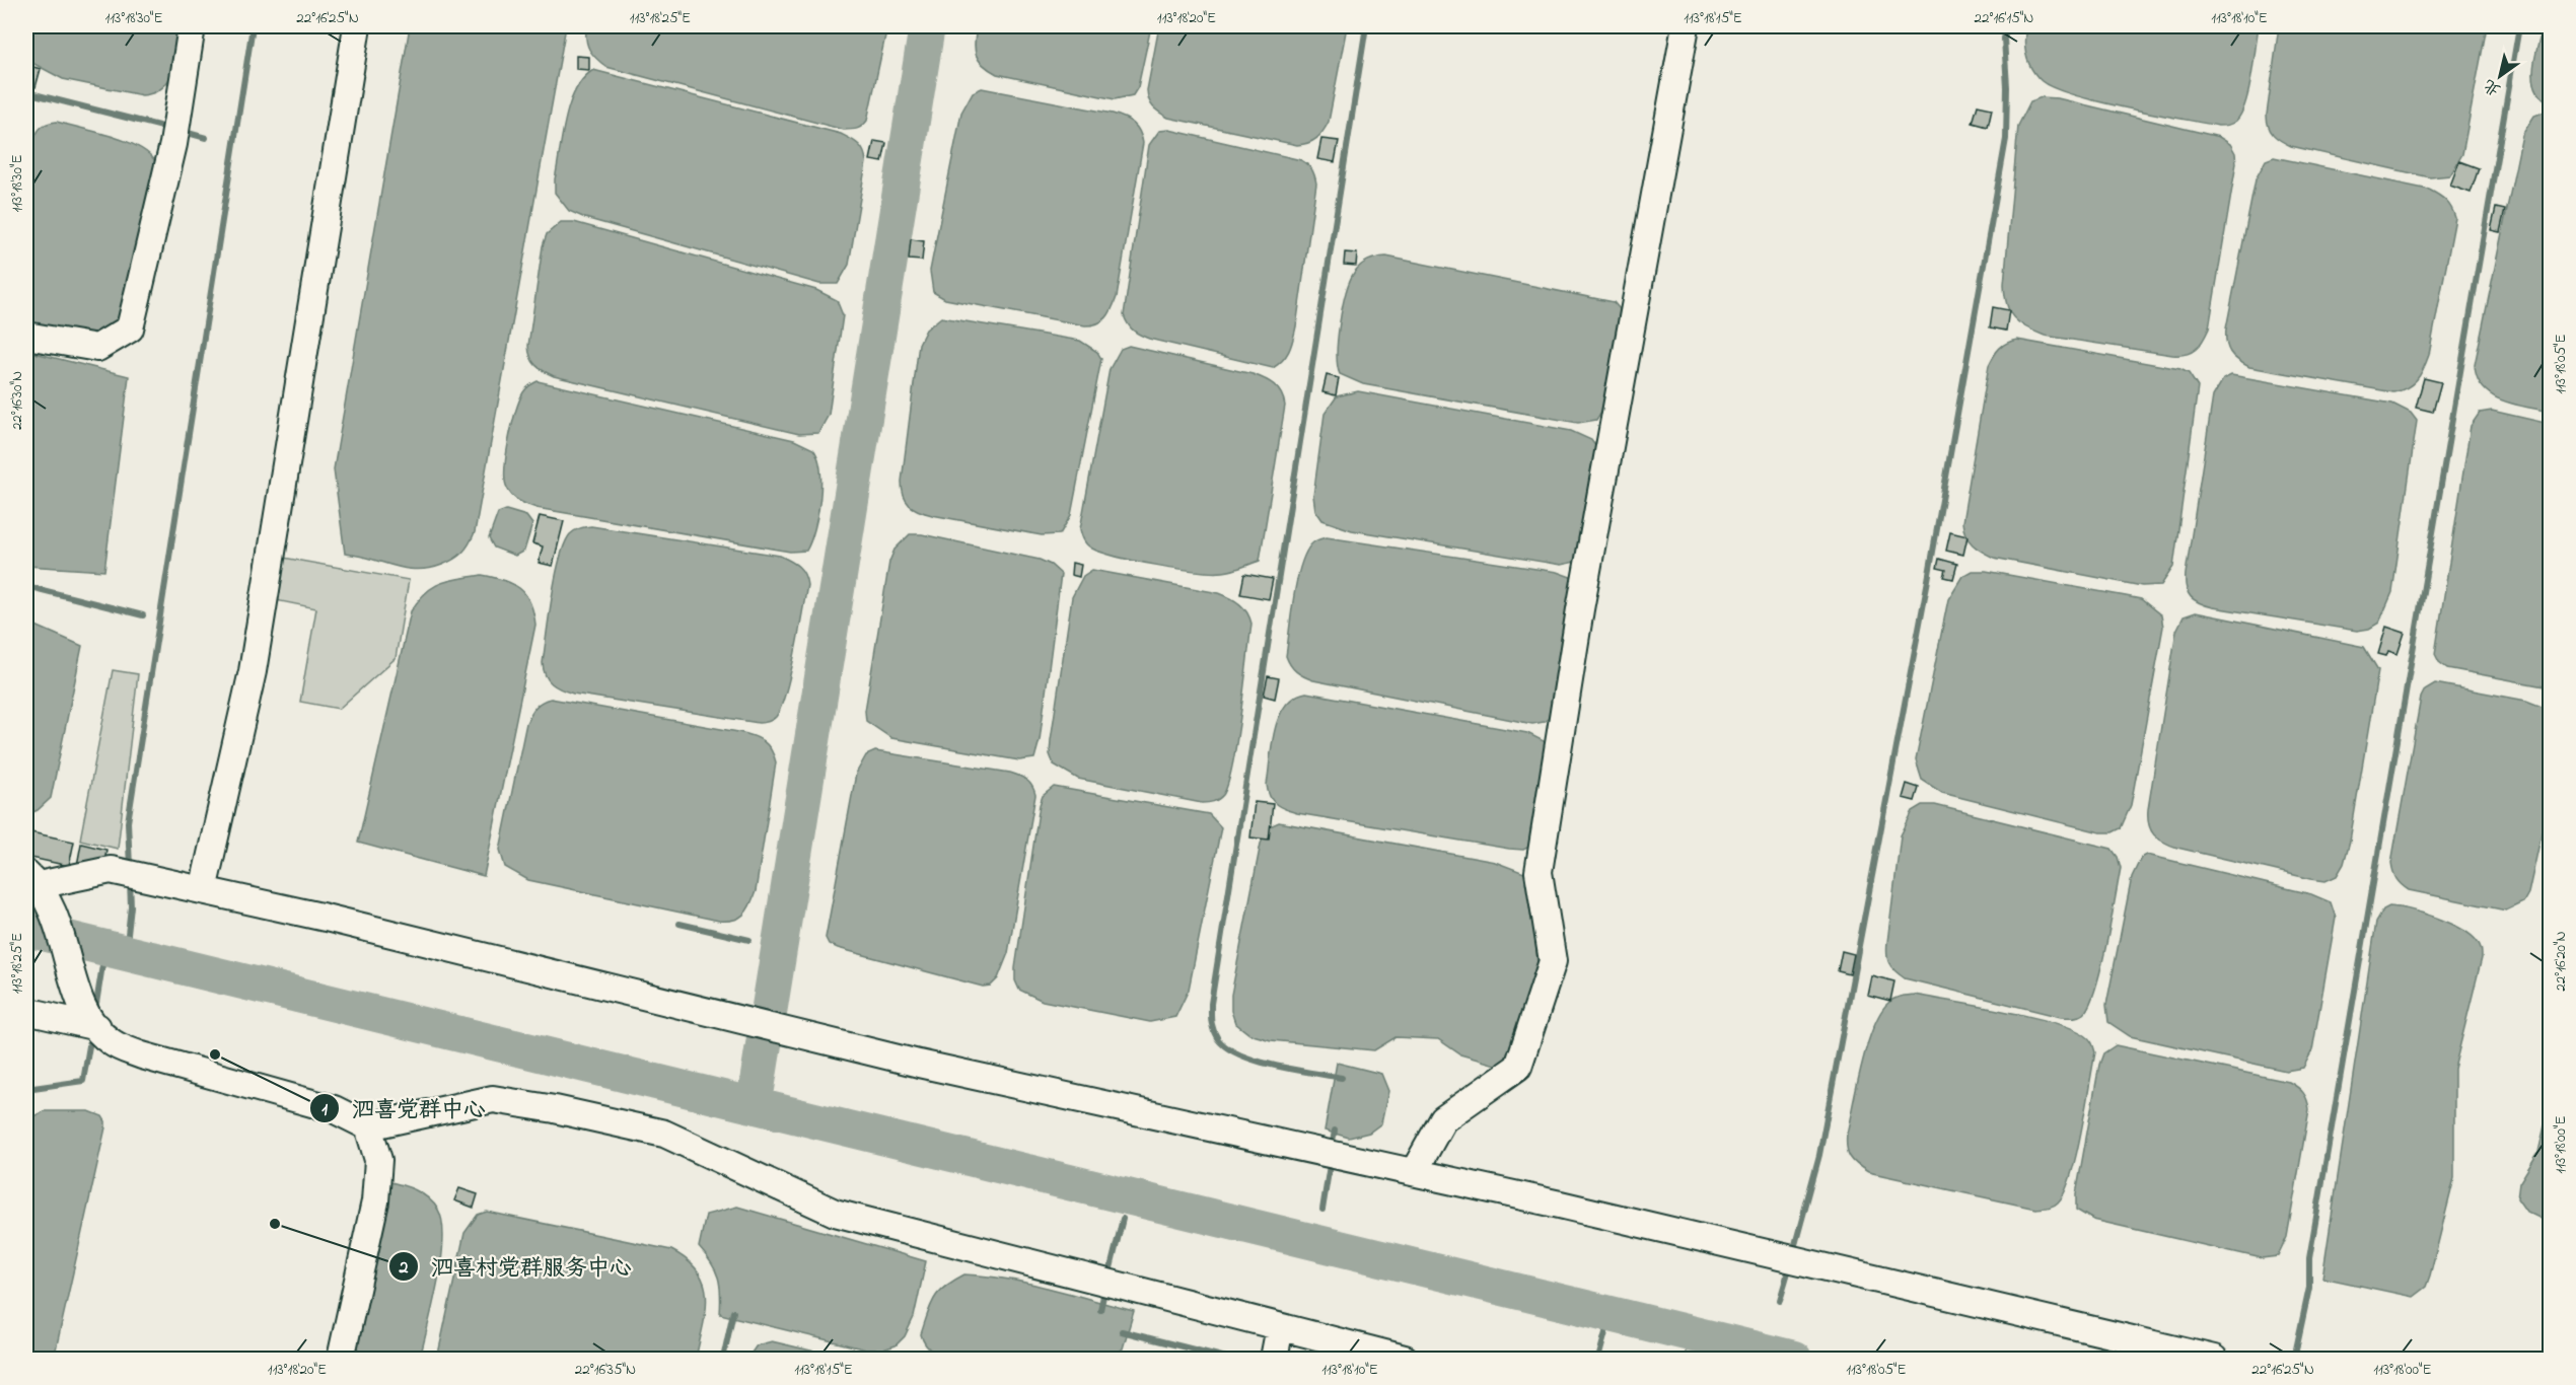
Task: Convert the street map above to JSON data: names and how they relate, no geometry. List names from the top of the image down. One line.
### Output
{"places":["泗喜党群中心","泗喜村党群服务中心"],"north":"bottom left","coordinates":["113°18'30\"E","22°16'25\"N","113°18'25\"E","113°18'20\"E","113°18'15\"E","22°16'15\"N","113°18'10\"E","113°18'05\"E","22°16'30\"N","22°16'20\"N","113°18'00\"E","22°16'35\"N"]}
